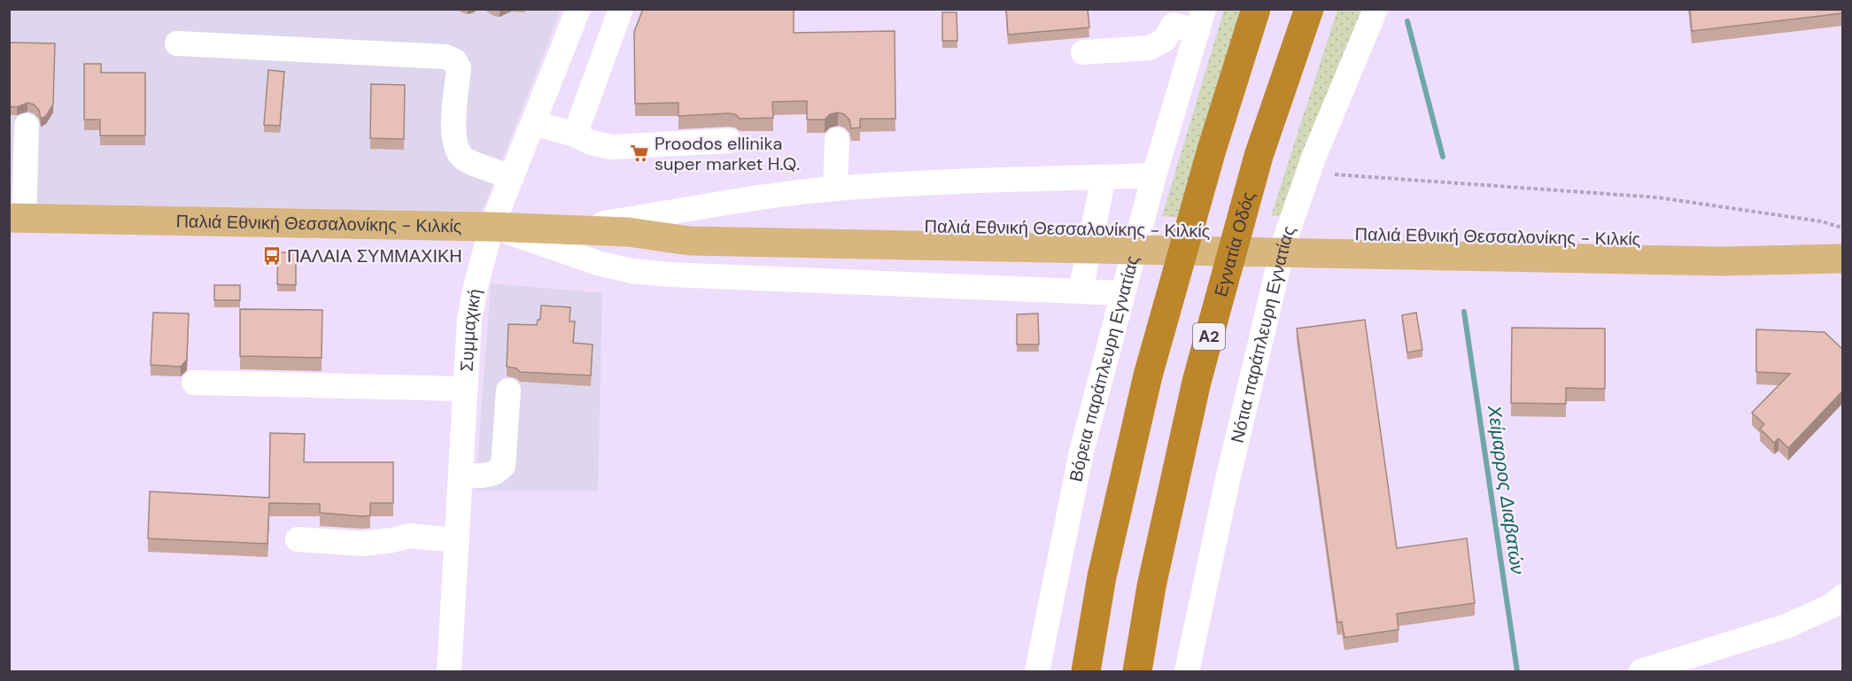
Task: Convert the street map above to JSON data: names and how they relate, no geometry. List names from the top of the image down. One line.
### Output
{"streets":{"highway":["Εγνατία Οδός","Α2"],"main road":["Παλιά Εθνική Θεσσαλονίκης - Κιλκίς"],"street":["Συμμαχική","Νότια παράπλευρη Εγνατίας","Βόρεια παράπλευρη Εγνατίας"]},"crossings":[["Παλιά Εθνική Θεσσαλονίκης - Κιλκίς","Συμμαχική"]],"water":["Χείμαρρος Διαβατών"],"places":{"supermarket":["Proodos ellinika super market H.Q."],"bus stop":["ΠΑΛΑΙΑ ΣΥΜΜΑΧΙΚΗ"]}}
